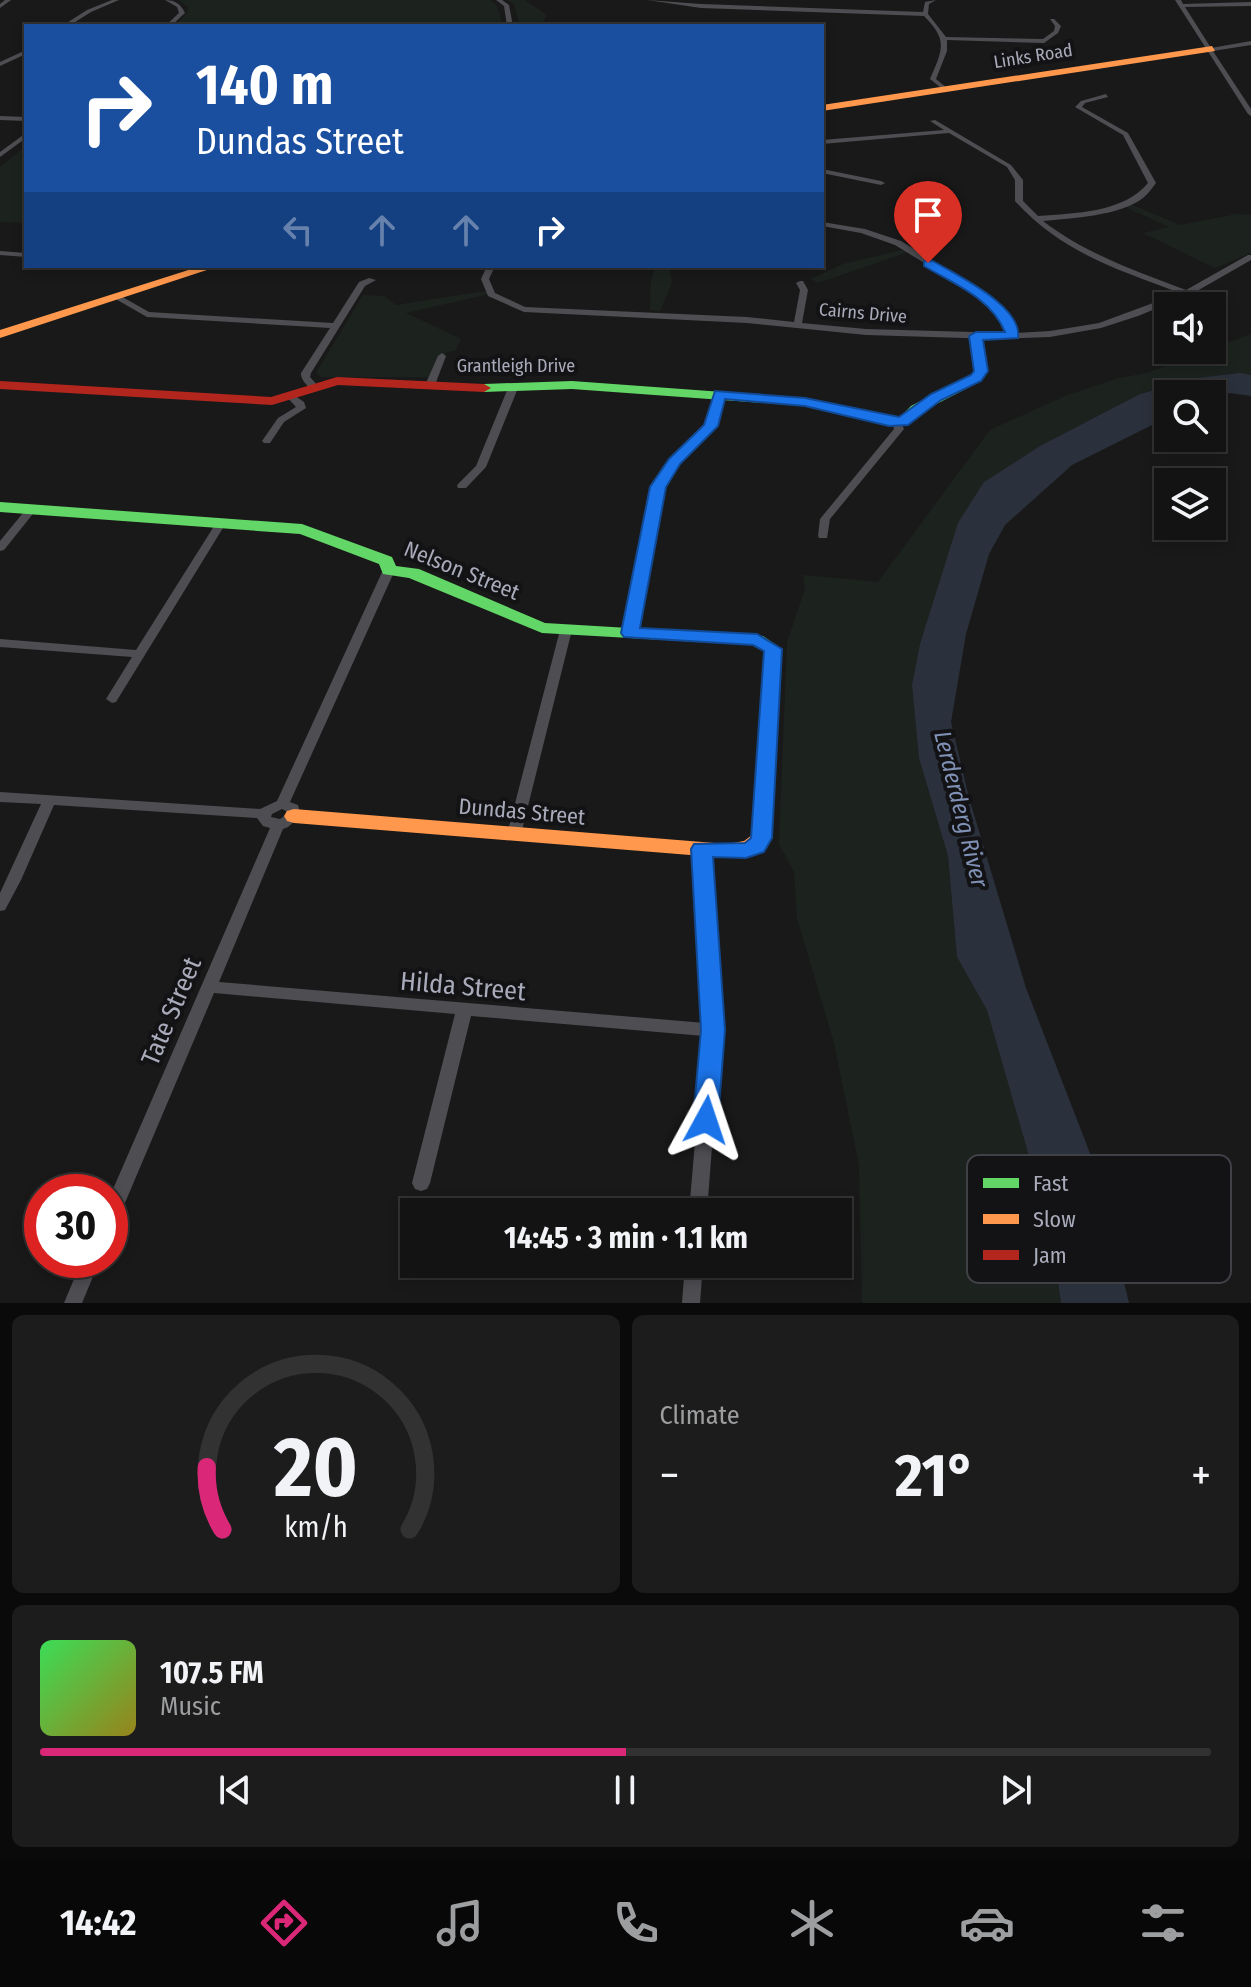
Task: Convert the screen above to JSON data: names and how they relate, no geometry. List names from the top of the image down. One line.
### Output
{"streets":{"street":["Links Road","Cairns Drive","Grantleigh Drive","Nelson Street","Dundas Street","Hilda Street","Tate Street"]},"crossings":[["Nelson Street","Dundas Street"],["Nelson Street","Tate Street"],["Dundas Street","Tate Street"],["Hilda Street","Tate Street"]],"water":["Lerderderg River"],"legend":["Fast","Slow","Jam"],"page":{"turn":["140 m","Dundas Street"],"limit":"30","trip":"14:45 · 3 min · 1.1 km","tile":"Climate","heat":["−","21°","+"],"song":["107.5 FM","Music"],"tabs":"14:42","gauge":["20","km/h"]}}
